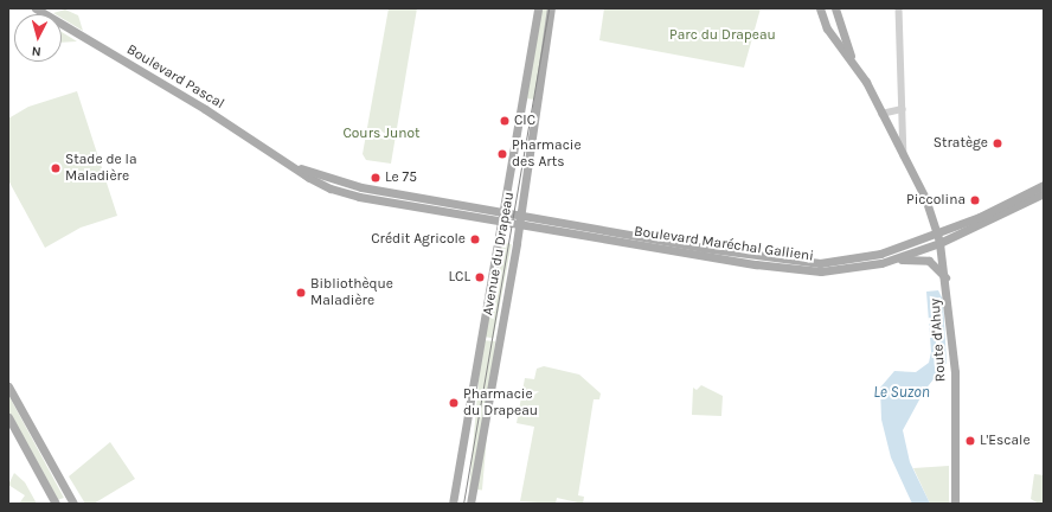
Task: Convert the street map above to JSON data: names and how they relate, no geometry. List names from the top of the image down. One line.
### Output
{"streets":{"main road":["Boulevard Pascal","Boulevard Maréchal Gallieni","Avenue du Drapeau","Route d'Ahuy"]},"crossings":[["Boulevard Pascal","Boulevard Maréchal Gallieni"],["Boulevard Pascal","Avenue du Drapeau"],["Boulevard Maréchal Gallieni","Avenue du Drapeau"],["Boulevard Maréchal Gallieni","Route d'Ahuy"]],"water":["Le Suzon"],"parks":["Parc du Drapeau","Cours Junot"],"places":["CIC","Stratège","Pharmacie des Arts","Stade de la Maladière","Le 75","Piccolina","Crédit Agricole","LCL","Bibliothèque Maladière","Pharmacie du Drapeau","L'Escale"],"north":"bottom"}
